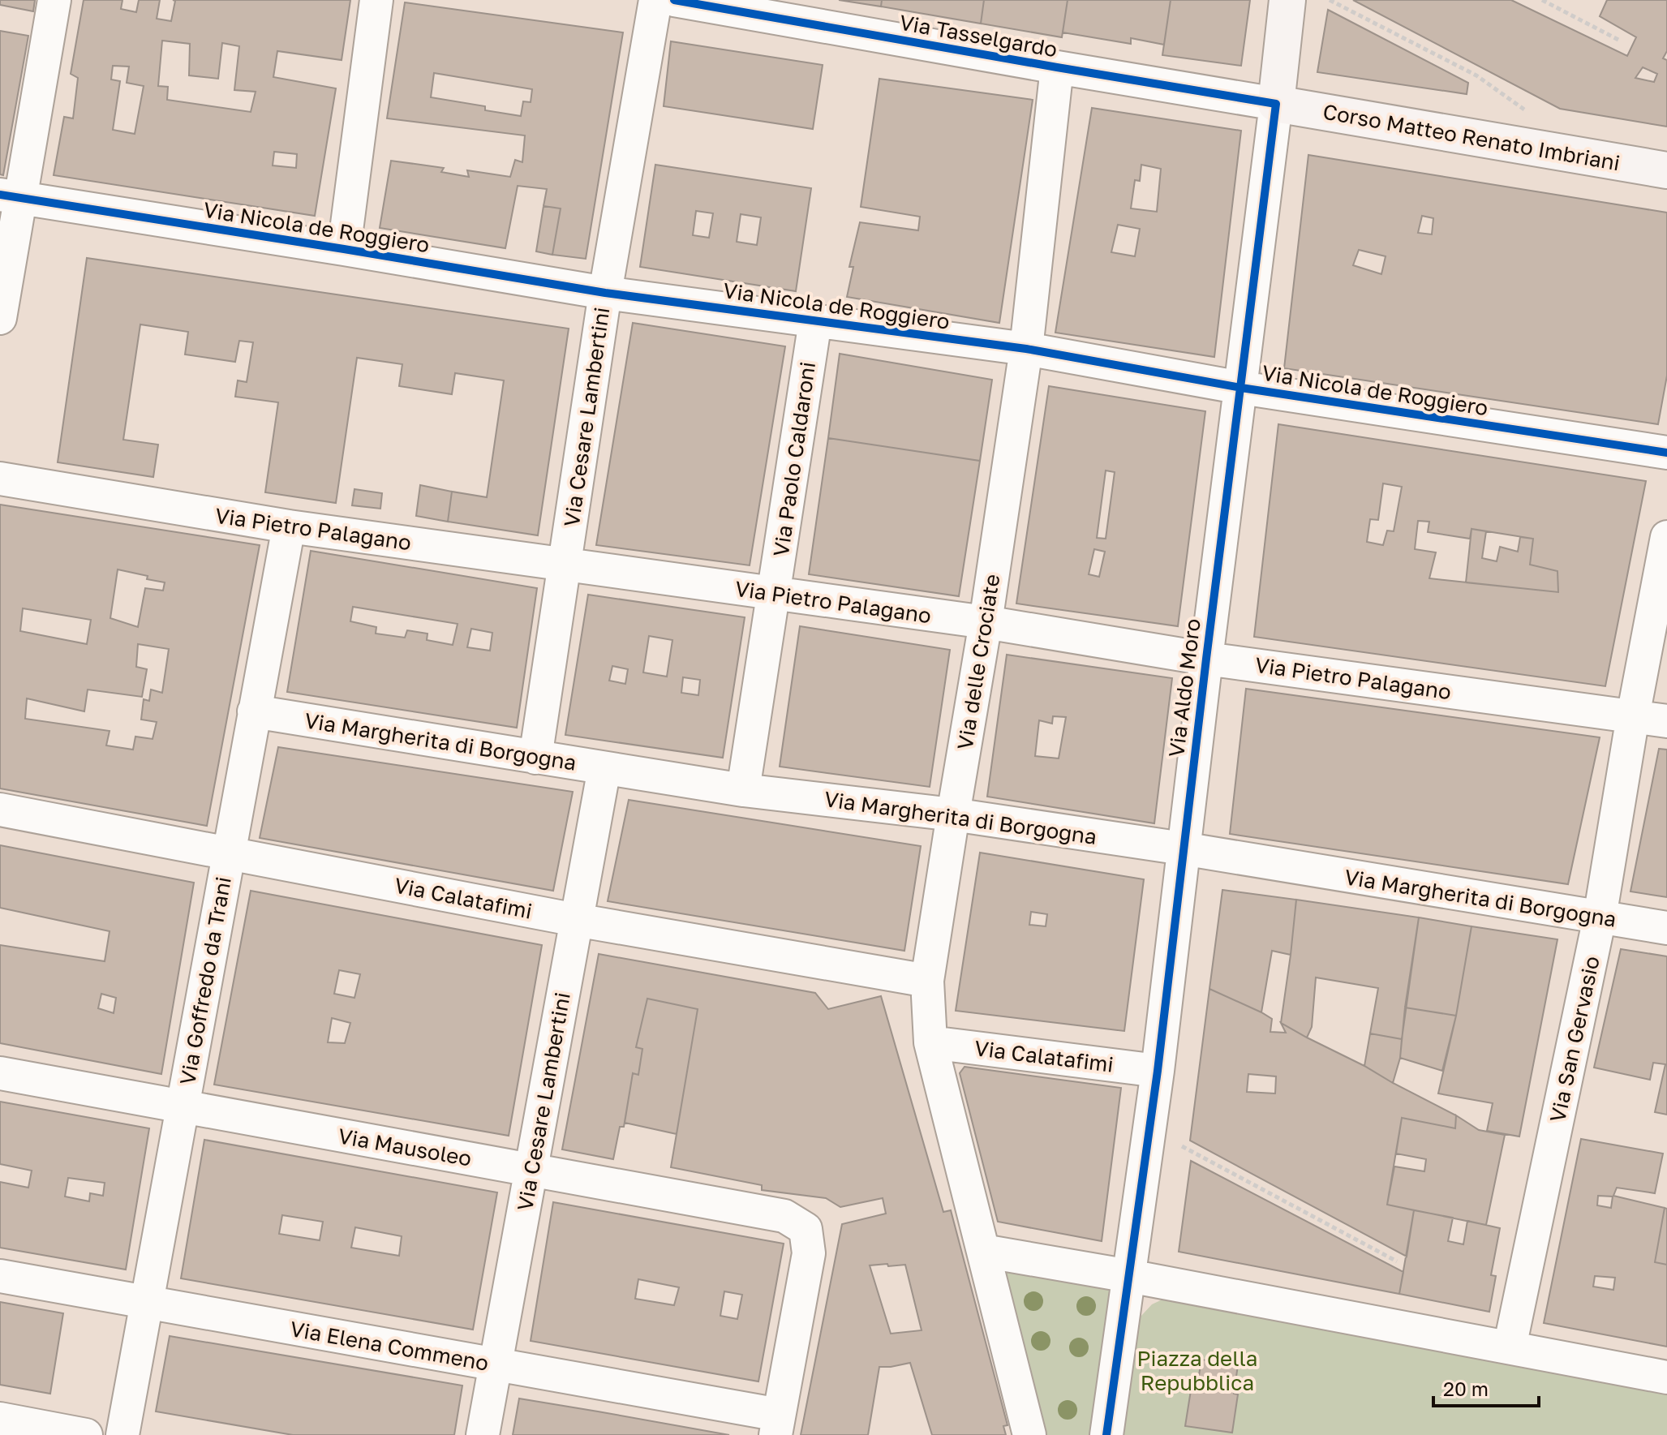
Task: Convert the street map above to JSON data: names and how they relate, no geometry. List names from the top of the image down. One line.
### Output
{"streets":{"main road":["Corso Matteo Renato Imbriani"],"street":["Via Tasselgardo","Via Nicola de Roggiero","Via Cesare Lambertini","Via Paolo Caldaroni","Via Pietro Palagano","Via delle Crociate","Via Aldo Moro","Via Margherita di Borgogna","Via Calatafimi","Via Goffredo da Trani","Via San Gervasio","Via Mausoleo","Via Elena Commeno"]},"crossings":[["Via Tasselgardo","Corso Matteo Renato Imbriani"],["Via Tasselgardo","Via delle Crociate"],["Via Tasselgardo","Via Aldo Moro"],["Corso Matteo Renato Imbriani","Via Aldo Moro"],["Via Nicola de Roggiero","Via Cesare Lambertini"],["Via Nicola de Roggiero","Via Paolo Caldaroni"],["Via Nicola de Roggiero","Via delle Crociate"],["Via Nicola de Roggiero","Via Aldo Moro"],["Via Cesare Lambertini","Via Pietro Palagano"],["Via Cesare Lambertini","Via Margherita di Borgogna"],["Via Cesare Lambertini","Via Calatafimi"],["Via Cesare Lambertini","Via Mausoleo"],["Via Cesare Lambertini","Via Elena Commeno"],["Via Paolo Caldaroni","Via Pietro Palagano"],["Via Paolo Caldaroni","Via Margherita di Borgogna"],["Via Pietro Palagano","Via delle Crociate"],["Via Pietro Palagano","Via Aldo Moro"],["Via Pietro Palagano","Via Goffredo da Trani"],["Via Pietro Palagano","Via San Gervasio"],["Via delle Crociate","Via Margherita di Borgogna"],["Via delle Crociate","Via Calatafimi"],["Via Aldo Moro","Via Margherita di Borgogna"],["Via Aldo Moro","Via Calatafimi"],["Via Margherita di Borgogna","Via Goffredo da Trani"],["Via Margherita di Borgogna","Via San Gervasio"],["Via Calatafimi","Via Goffredo da Trani"],["Via Goffredo da Trani","Via Mausoleo"],["Via Goffredo da Trani","Via Elena Commeno"],["Via Mausoleo","Via Elena Commeno"]],"parks":["Piazza della Repubblica"],"scale_bar":"20 m"}
